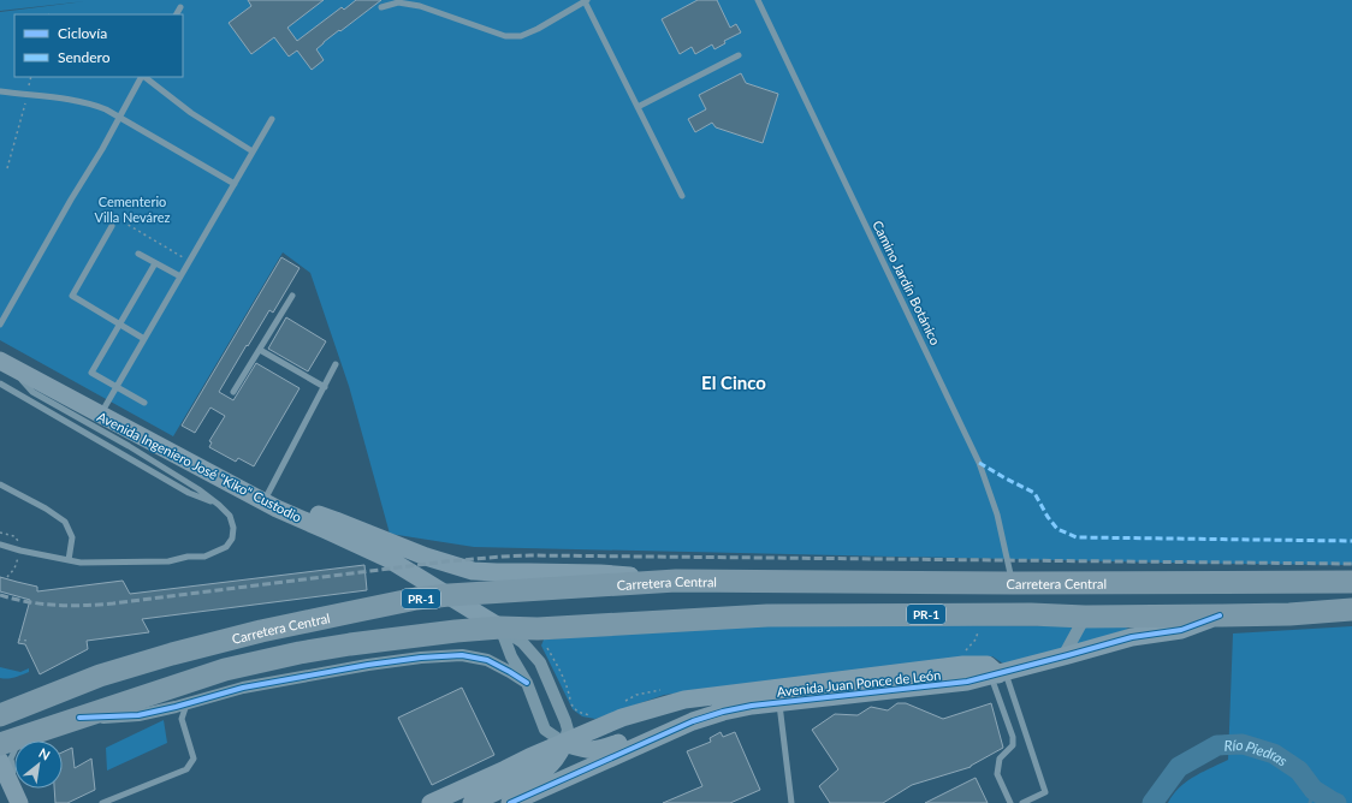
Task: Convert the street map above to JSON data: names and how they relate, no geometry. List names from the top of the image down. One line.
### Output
{"streets":{"highway":["Carretera Central","PR-1"],"street":["Avenida Ingeniero José \"Kiko\" Custodio","Avenida Juan Ponce de León"],"lane":["Camino Jardín Botánico"]},"crossings":[["Camino Jardín Botánico","Carretera Central"],["Avenida Ingeniero José \"Kiko\" Custodio","Carretera Central"],["Avenida Ingeniero José \"Kiko\" Custodio","PR-1"],["PR-1","Avenida Juan Ponce de León"]],"districts":["El Cinco"],"water":["Río Piedras"],"parks":["Cementerio Villa Nevárez"],"legend":["Ciclovía","Sendero"],"north":"top right"}
